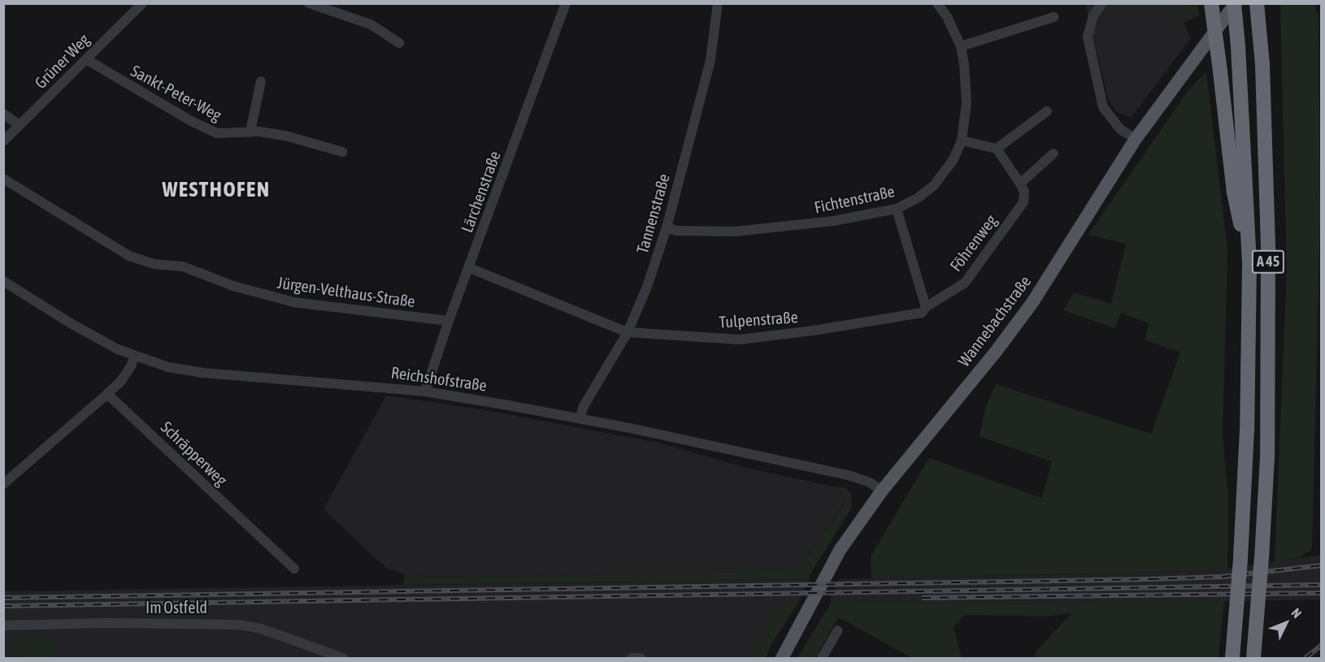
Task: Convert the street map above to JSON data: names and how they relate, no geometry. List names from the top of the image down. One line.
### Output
{"streets":{"highway":["A 45"],"main road":["Wannebachstraße"],"street":["Grüner Weg","Sankt-Peter-Weg","Lärchenstraße","Fichtenstraße","Tannenstraße","Föhrenweg","Jürgen-Velthaus-Straße","Tulpenstraße","Reichshofstraße","Schräpperweg","Im Ostfeld"]},"crossings":[["Grüner Weg","Sankt-Peter-Weg"],["Lärchenstraße","Jürgen-Velthaus-Straße"],["Lärchenstraße","Tulpenstraße"],["Lärchenstraße","Reichshofstraße"],["Fichtenstraße","Tannenstraße"],["Tannenstraße","Tulpenstraße"],["Tannenstraße","Reichshofstraße"],["Föhrenweg","Tulpenstraße"],["A 45","Wannebachstraße"],["Wannebachstraße","Reichshofstraße"]],"districts":["WESTHOFEN"],"north":"top right"}
